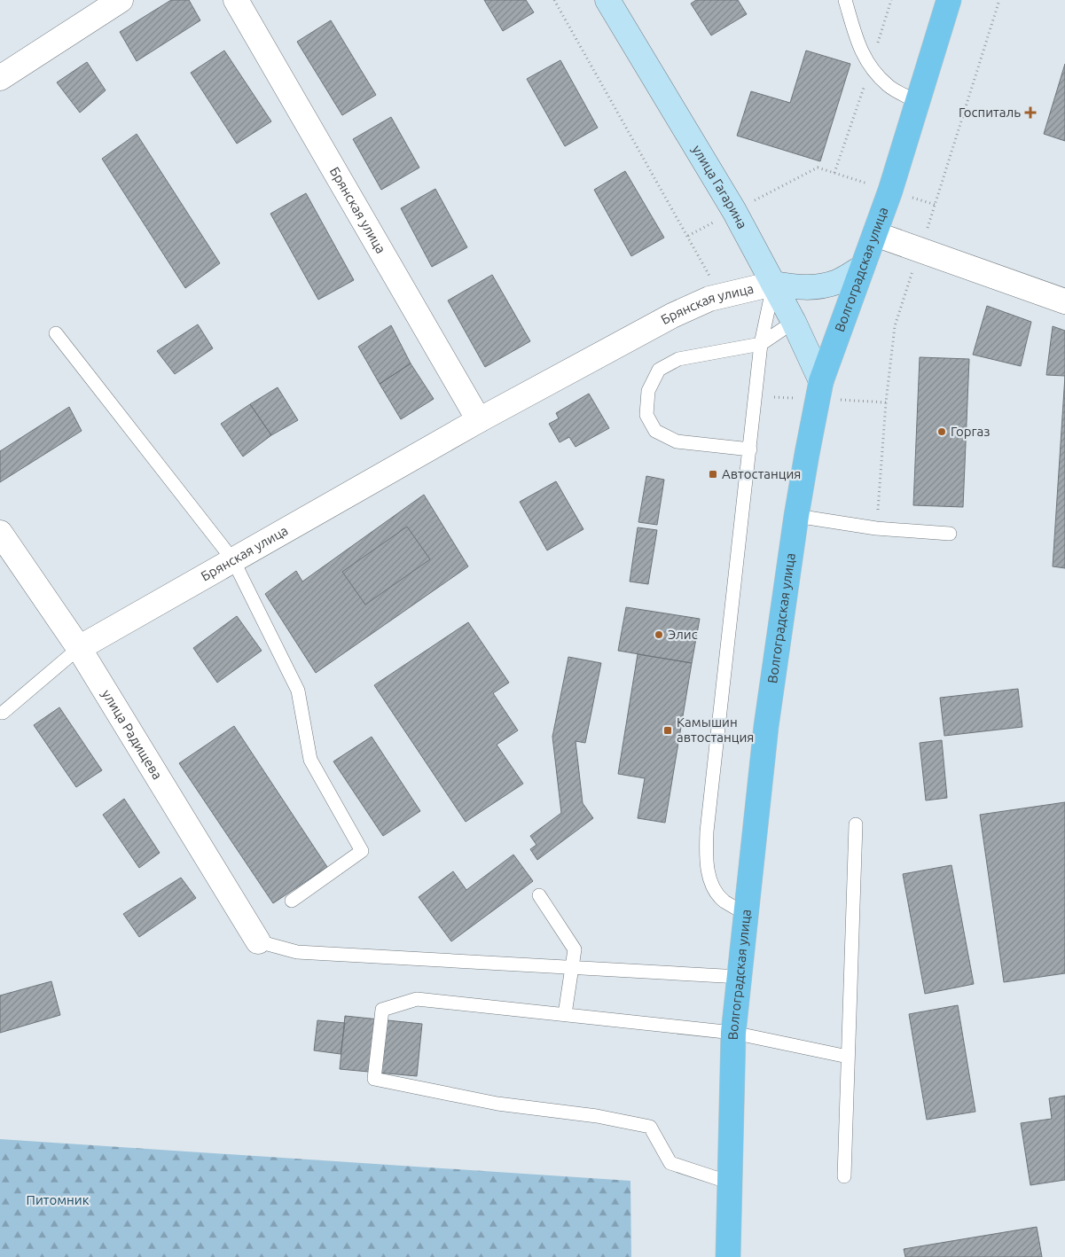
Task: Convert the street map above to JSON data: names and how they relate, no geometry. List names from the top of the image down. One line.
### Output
{"streets":{"main road":["улица Гагарина","Волгоградская улица"],"street":["Брянская улица","улица Радищева"]},"crossings":[["улица Гагарина","Брянская улица"],["улица Гагарина","Волгоградская улица"],["Брянская улица","улица Радищева"]],"parks":["Питомник"],"places":{"health":["Госпиталь"],"other":["Горгаз","Элис"],"transit":["Автостанция","Камышин автостанция"]}}
